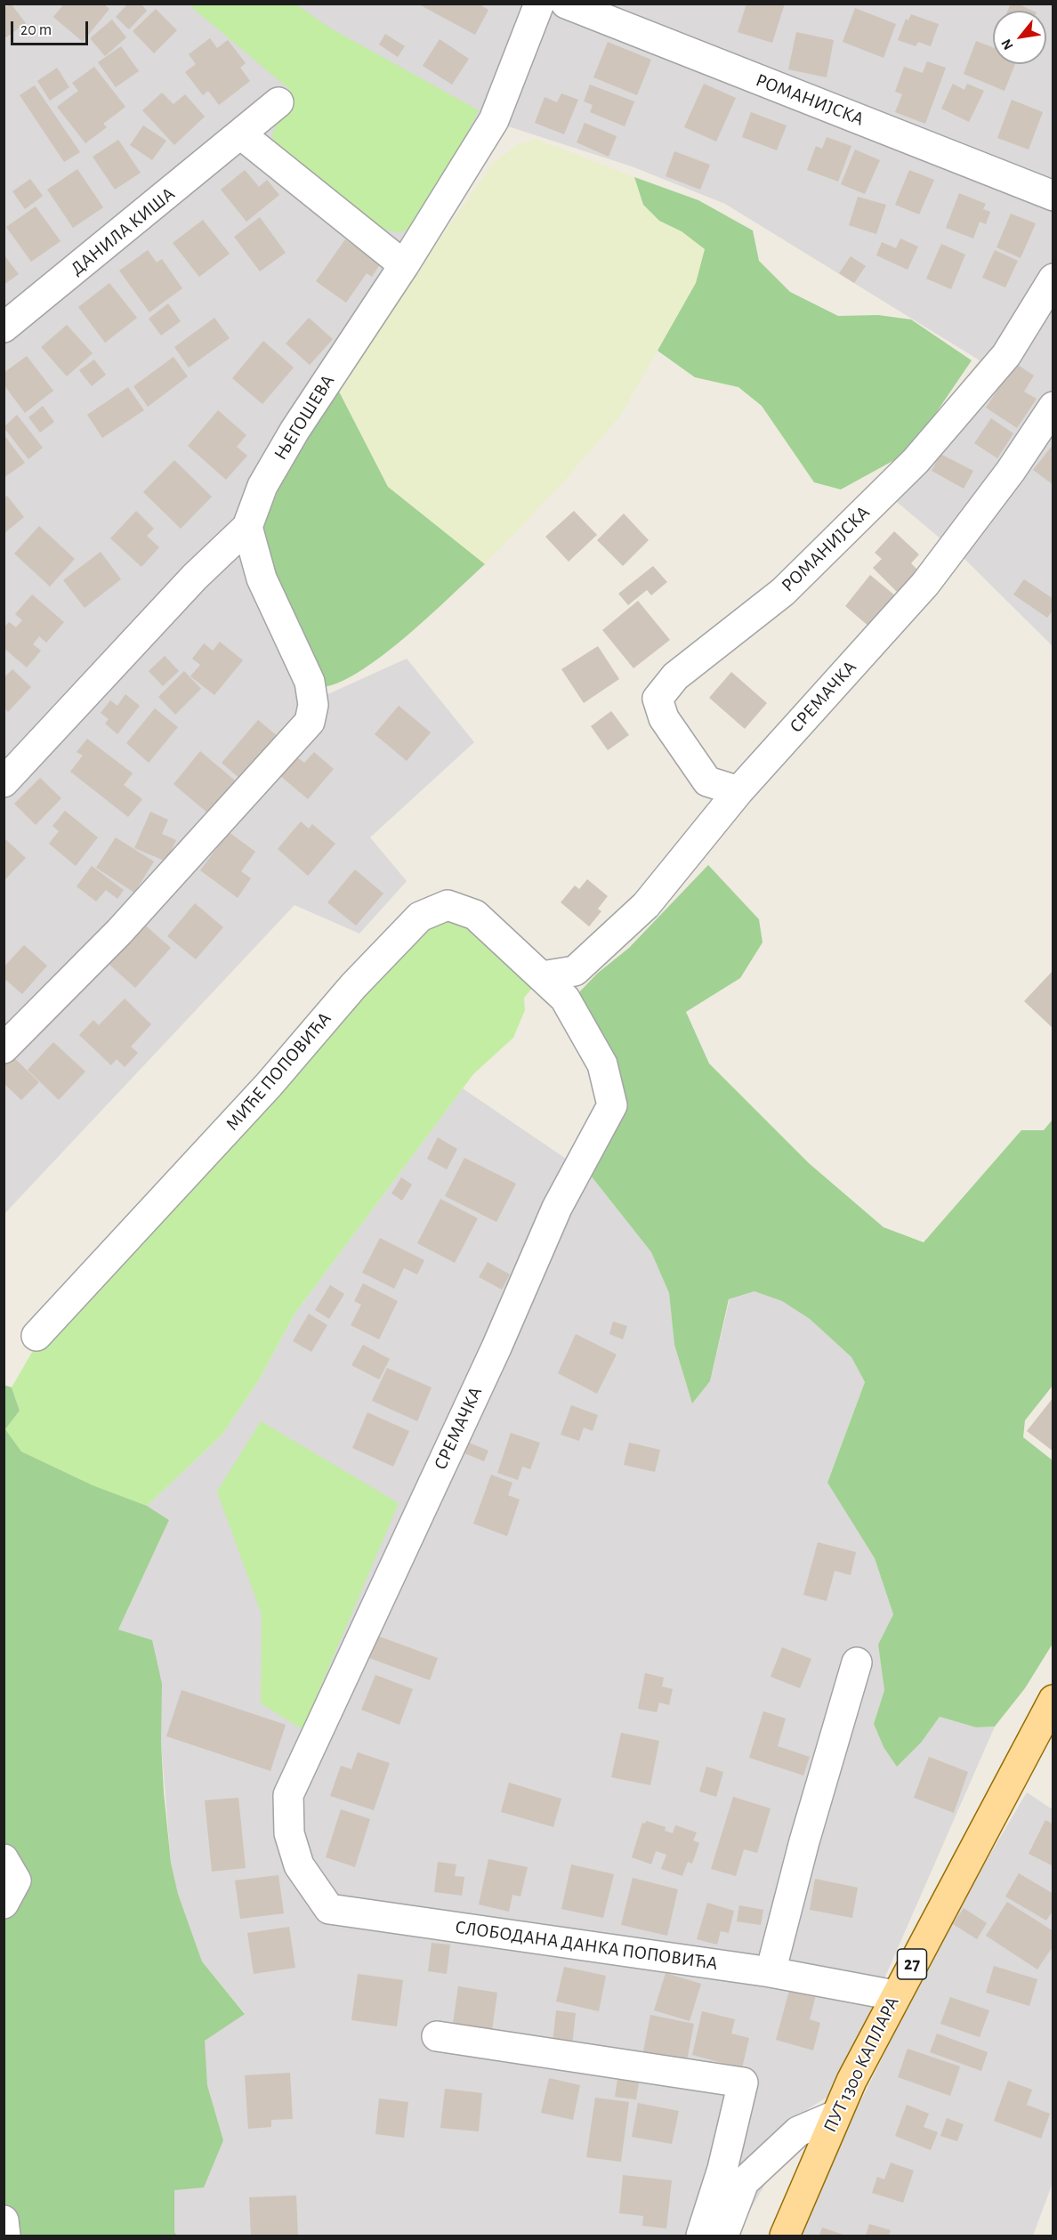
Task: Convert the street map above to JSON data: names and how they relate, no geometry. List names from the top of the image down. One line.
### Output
{"streets":{"main road":["27","ПУТ 1300 КАПЛАРА"],"street":["РОМАНИЈСКА","ДАНИЛА КИША","ЊЕГОШЕВА","СРЕМАЧКА","МИЋЕ ПОПОВИЋА","СЛОБОДАНА ДАНКА ПОПОВИЋА"]},"crossings":[["РОМАНИЈСКА","СРЕМАЧКА"],["СРЕМАЧКА","МИЋЕ ПОПОВИЋА"],["СРЕМАЧКА","СЛОБОДАНА ДАНКА ПОПОВИЋА"],["СЛОБОДАНА ДАНКА ПОПОВИЋА","ПУТ 1300 КАПЛАРА"]],"scale_bar":"20 m","north":"bottom left"}
